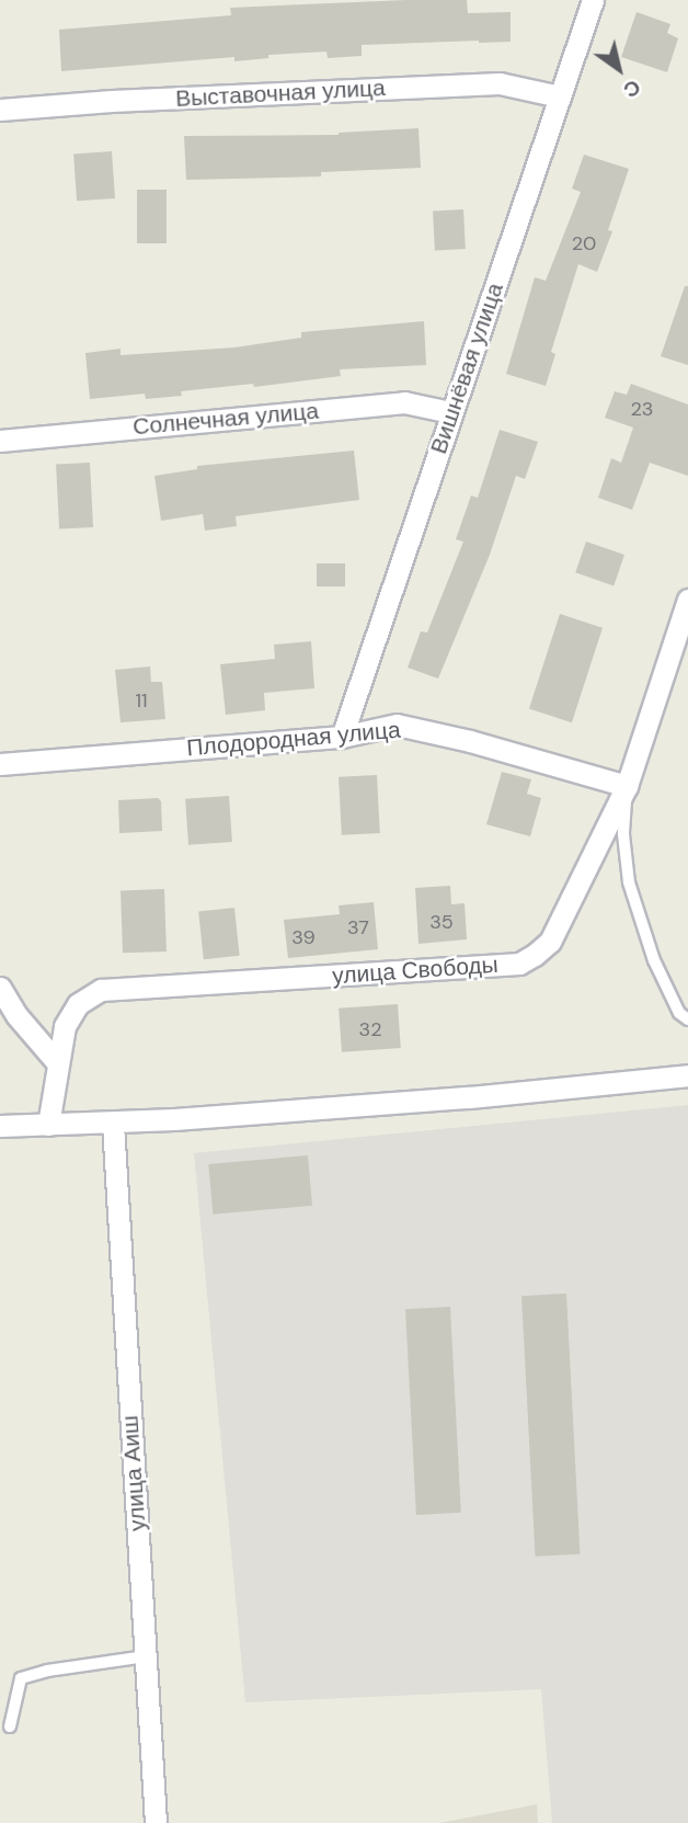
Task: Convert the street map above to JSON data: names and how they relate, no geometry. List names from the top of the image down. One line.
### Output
{"streets":{"street":["Выставочная улица","Вишнёвая улица","Солнечная улица","Плодородная улица","улица Свободы","улица Аиш"]},"crossings":[["Выставочная улица","Вишнёвая улица"],["Вишнёвая улица","Солнечная улица"],["Вишнёвая улица","Плодородная улица"],["Плодородная улица","улица Свободы"]],"house_numbers":["20","23","11","35","37","39","32"],"north":"bottom right"}
